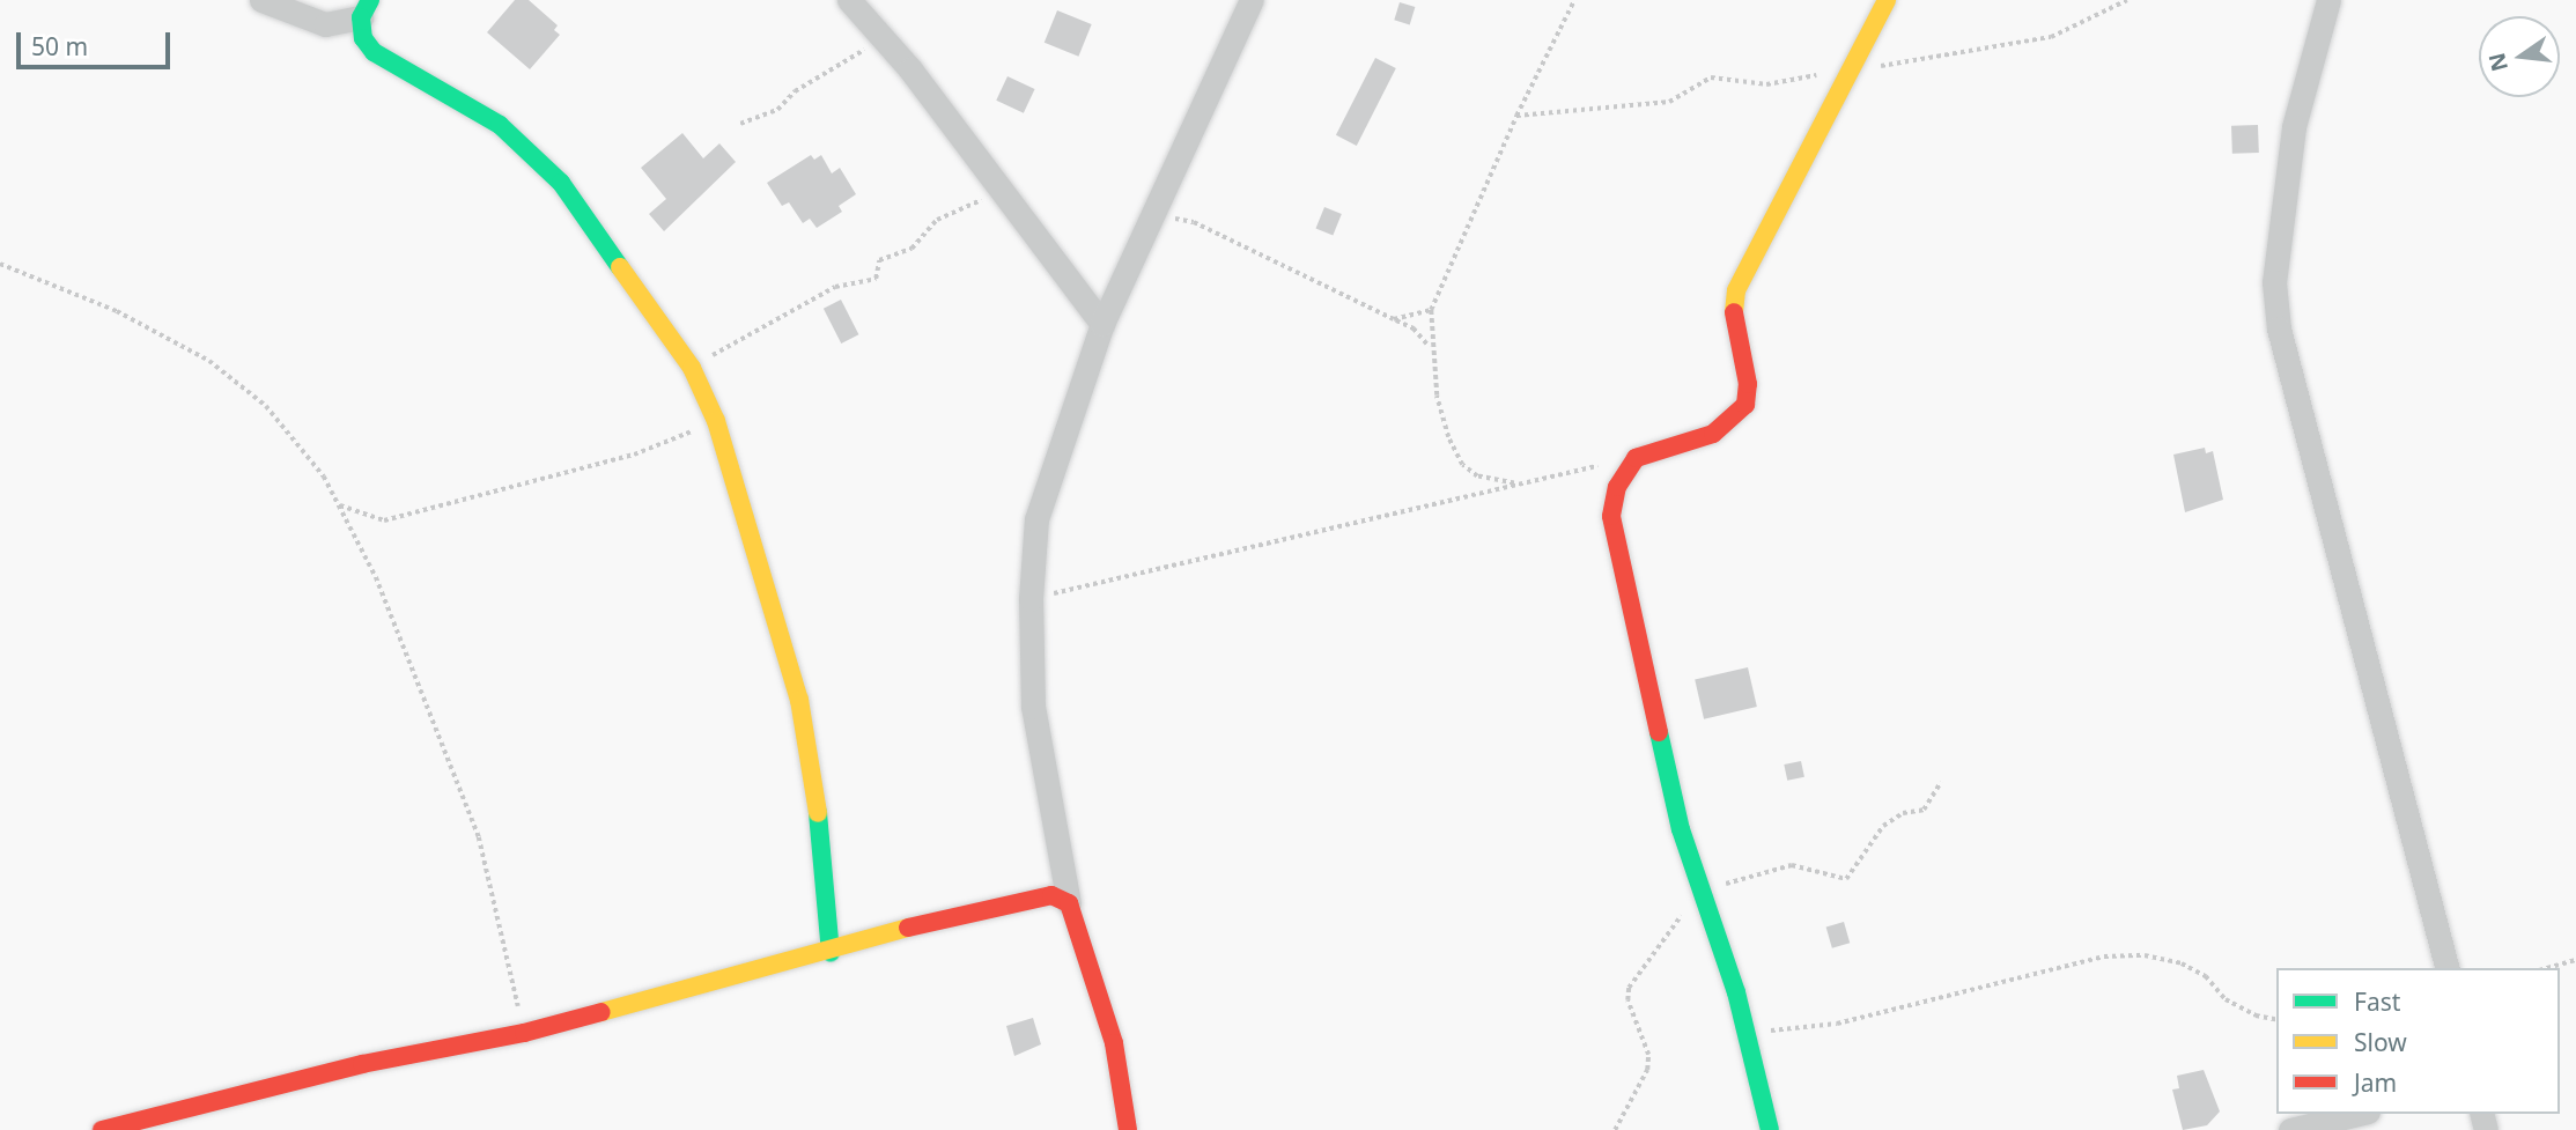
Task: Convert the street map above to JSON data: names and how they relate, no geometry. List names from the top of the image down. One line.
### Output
{"legend":["Fast","Slow","Jam"],"scale_bar":"50 m","north":"left"}
